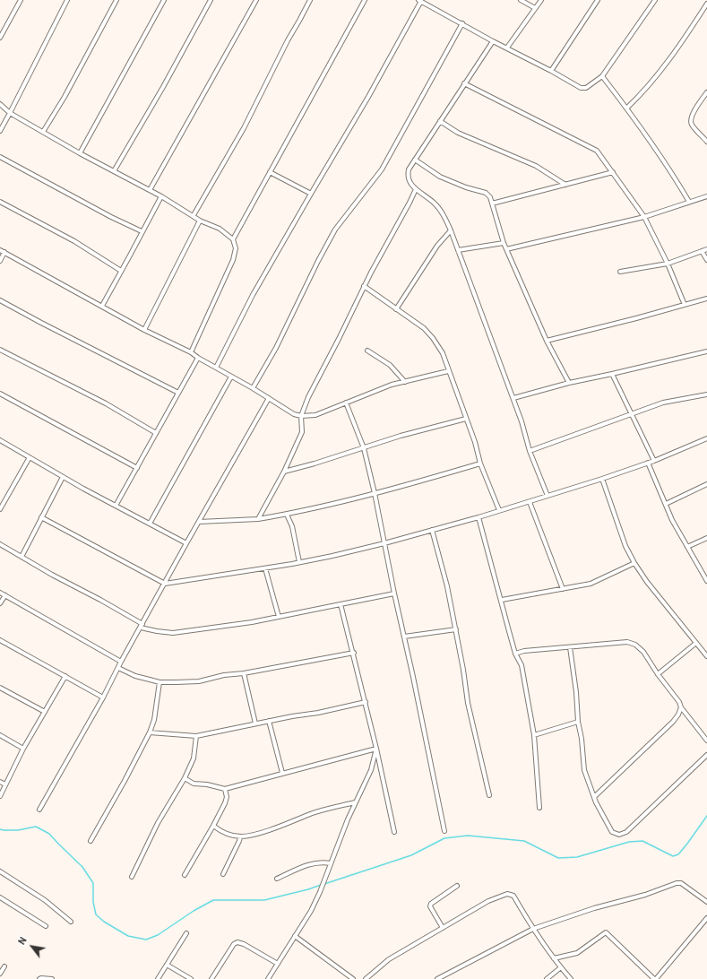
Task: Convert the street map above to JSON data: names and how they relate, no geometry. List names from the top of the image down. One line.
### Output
{"north":"top left"}
